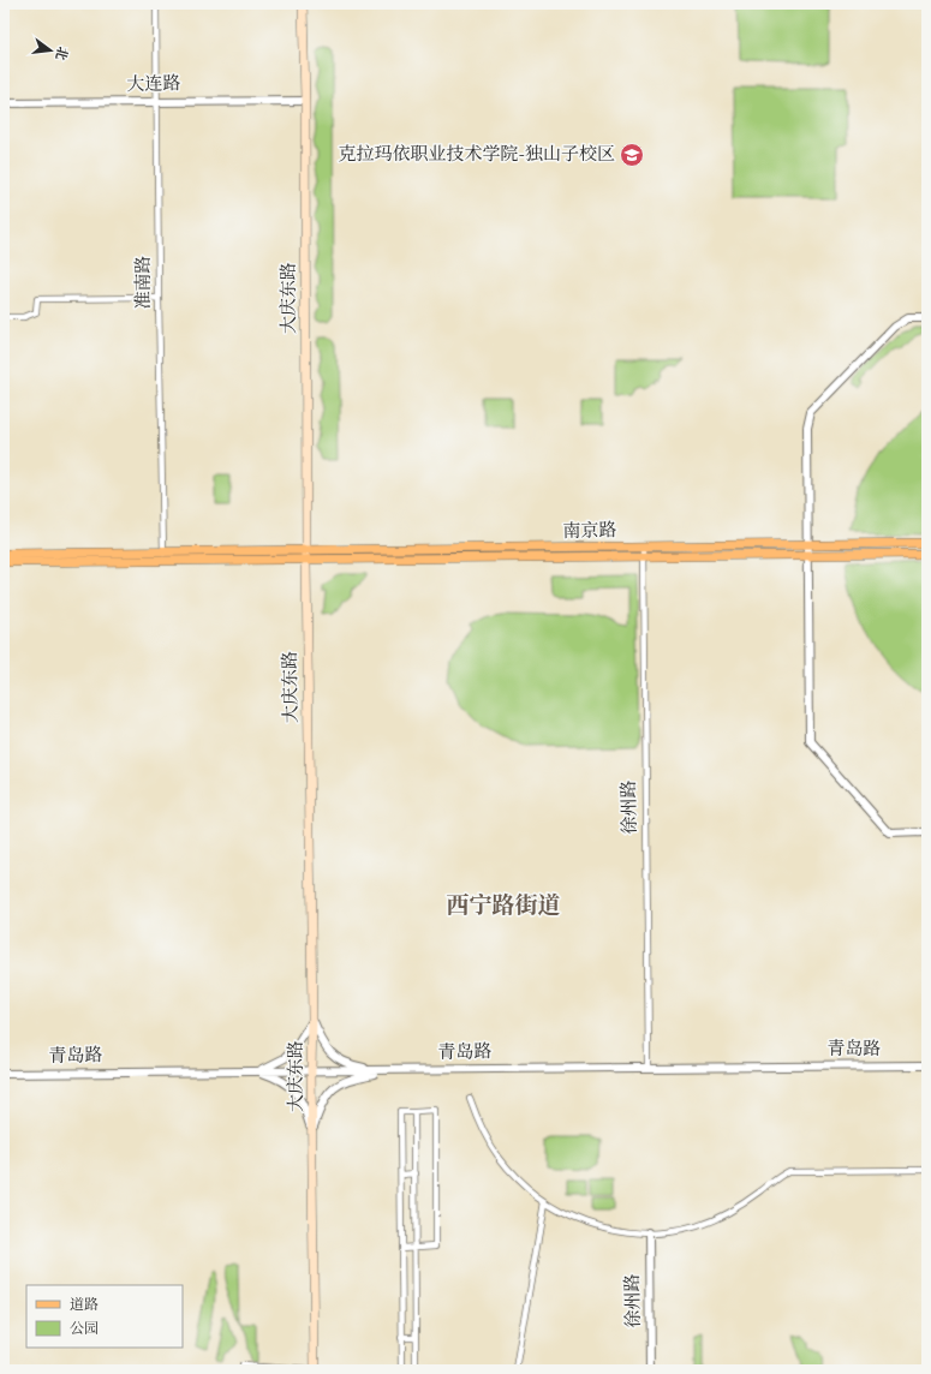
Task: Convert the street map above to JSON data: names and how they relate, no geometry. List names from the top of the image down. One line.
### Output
{"streets":{"main road":["大庆东路","南京路"],"street":["大连路","准南路","徐州路","青岛路"]},"crossings":[["大连路","准南路"],["大连路","大庆东路"],["准南路","南京路"],["大庆东路","南京路"],["大庆东路","青岛路"],["南京路","徐州路"],["徐州路","青岛路"]],"districts":["西宁路街道"],"places":{"school or university":["克拉玛依职业技术学院-独山子校区"]},"legend":["道路","公园"],"north":"right"}
